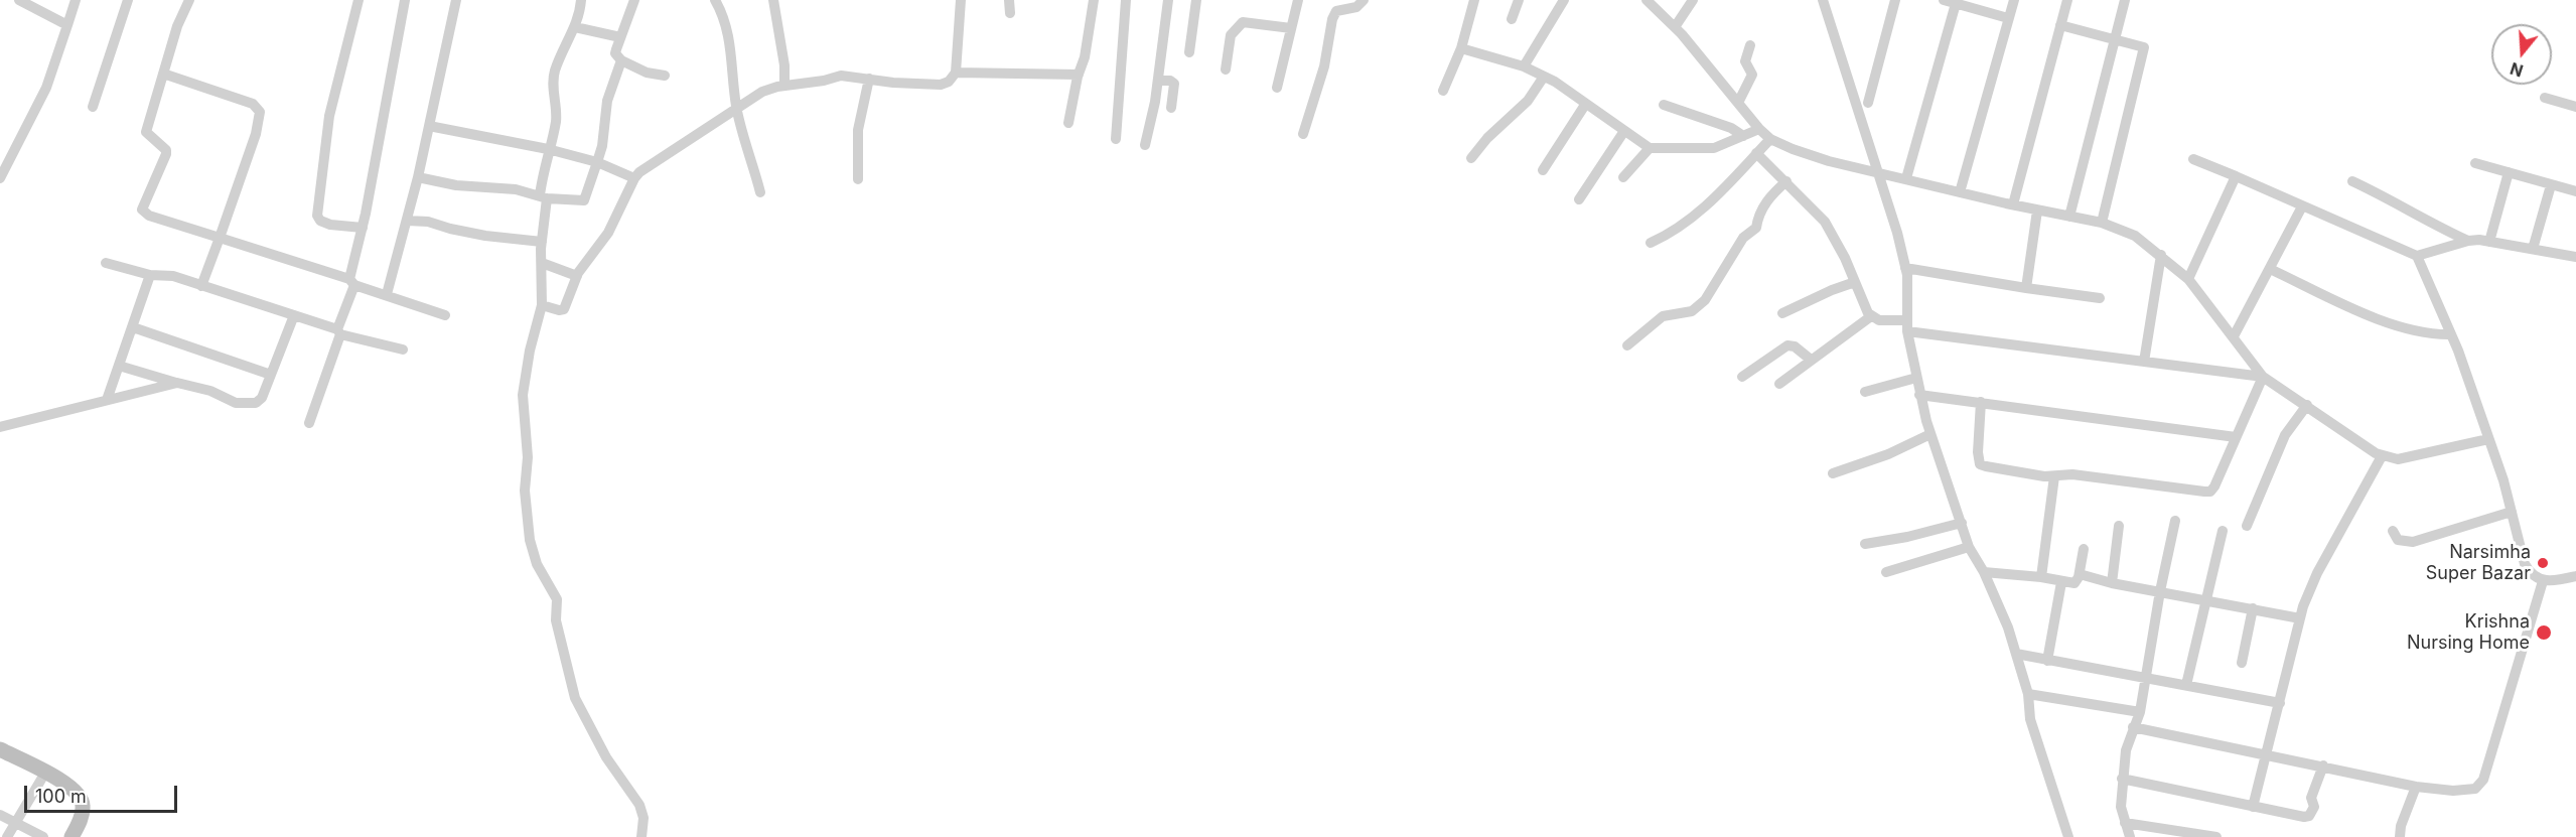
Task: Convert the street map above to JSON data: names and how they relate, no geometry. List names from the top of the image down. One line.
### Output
{"places":["Narsimha Super Bazar","Krishna Nursing Home"],"scale_bar":"100 m","north":"bottom"}
